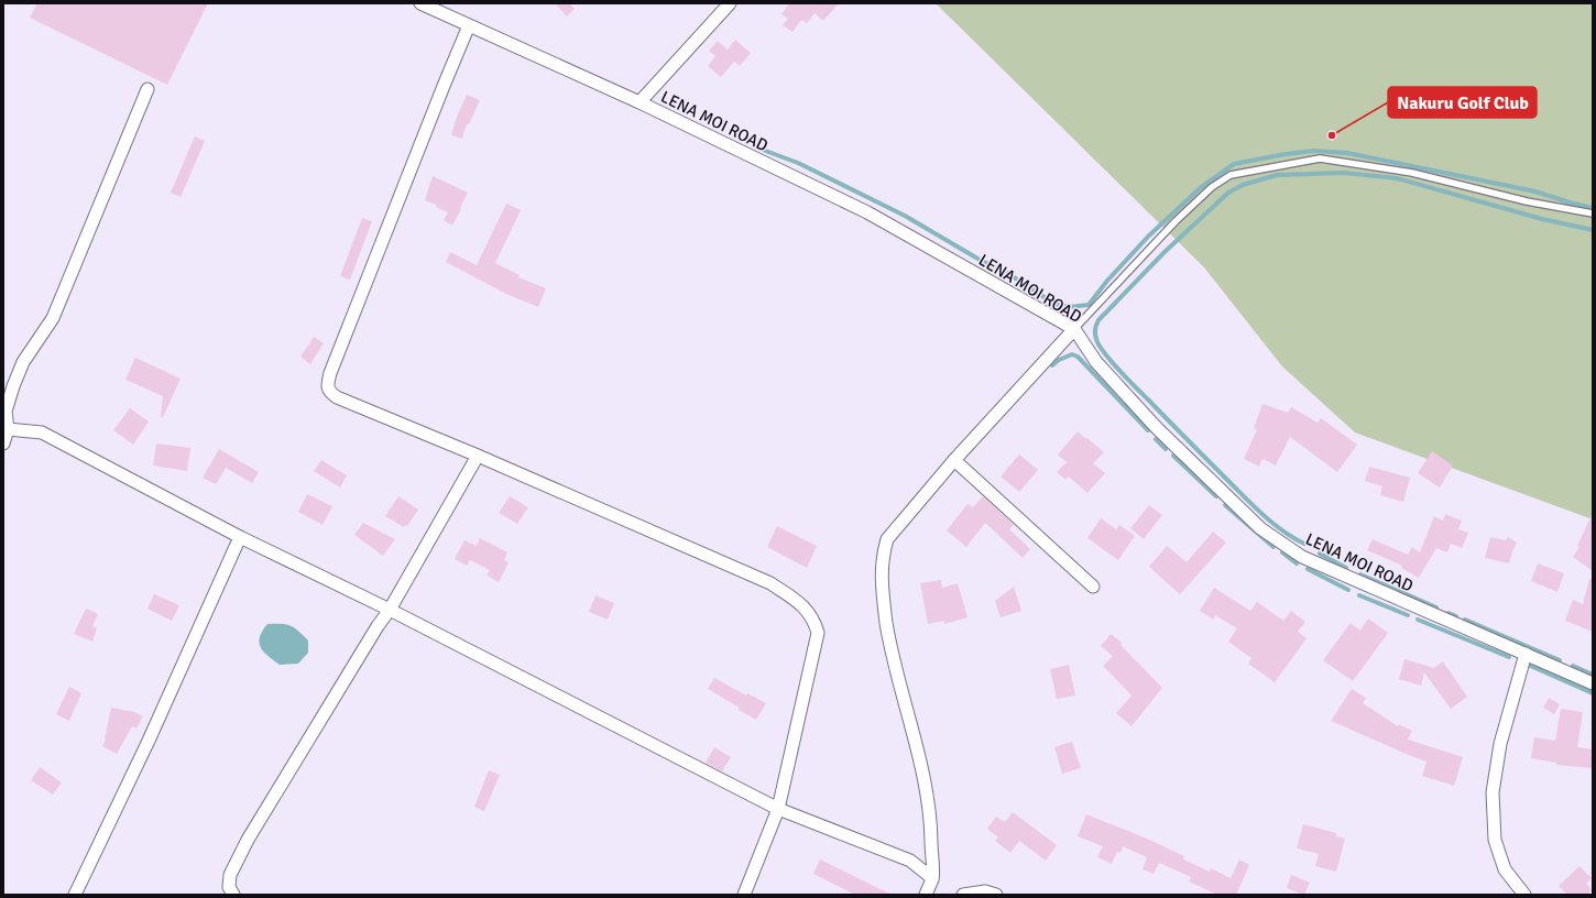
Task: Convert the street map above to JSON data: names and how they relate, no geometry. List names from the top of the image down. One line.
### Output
{"streets":{"street":["LENA MOI ROAD"]},"places":["Nakuru Golf Club"]}
